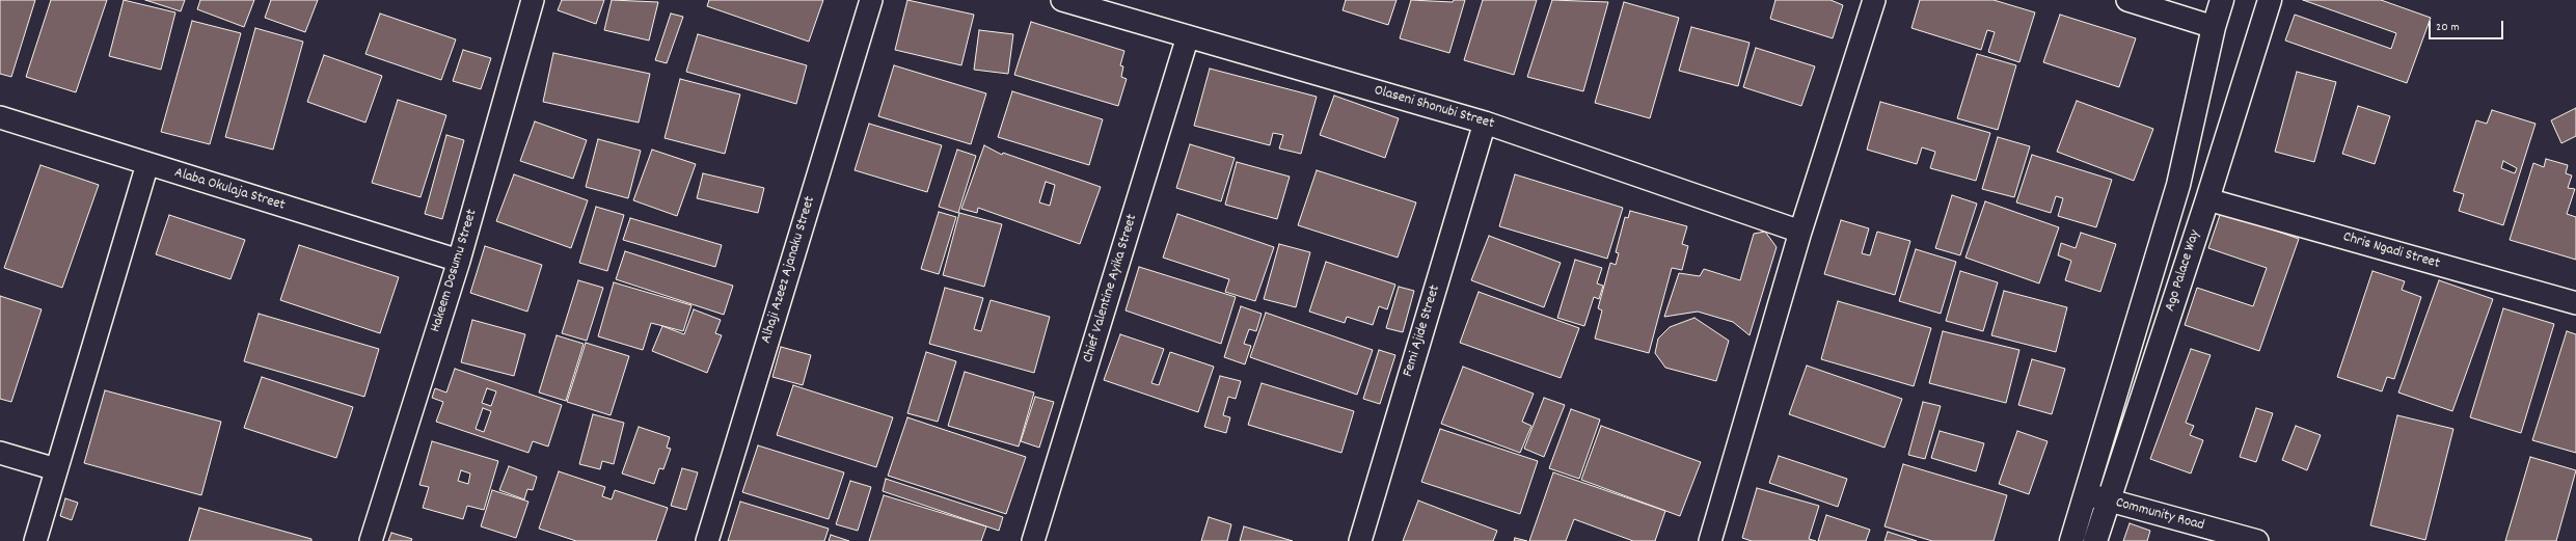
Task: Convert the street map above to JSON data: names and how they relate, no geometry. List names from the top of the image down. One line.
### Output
{"streets":{"main road":["Ago Palace Way"],"street":["Olaseni Shonubi Street","Alaba Okulaja Street","Chris Ngadi Street","Alhaji Azeez Ajanaku Street","Hakeem Dosumu Street","Chief Valentine Ayika Street","Femi Ajide Street","Community Road"]},"crossings":[["Olaseni Shonubi Street","Chief Valentine Ayika Street"],["Olaseni Shonubi Street","Femi Ajide Street"],["Alaba Okulaja Street","Hakeem Dosumu Street"],["Chris Ngadi Street","Ago Palace Way"],["Ago Palace Way","Community Road"]],"scale_bar":"20 m"}
